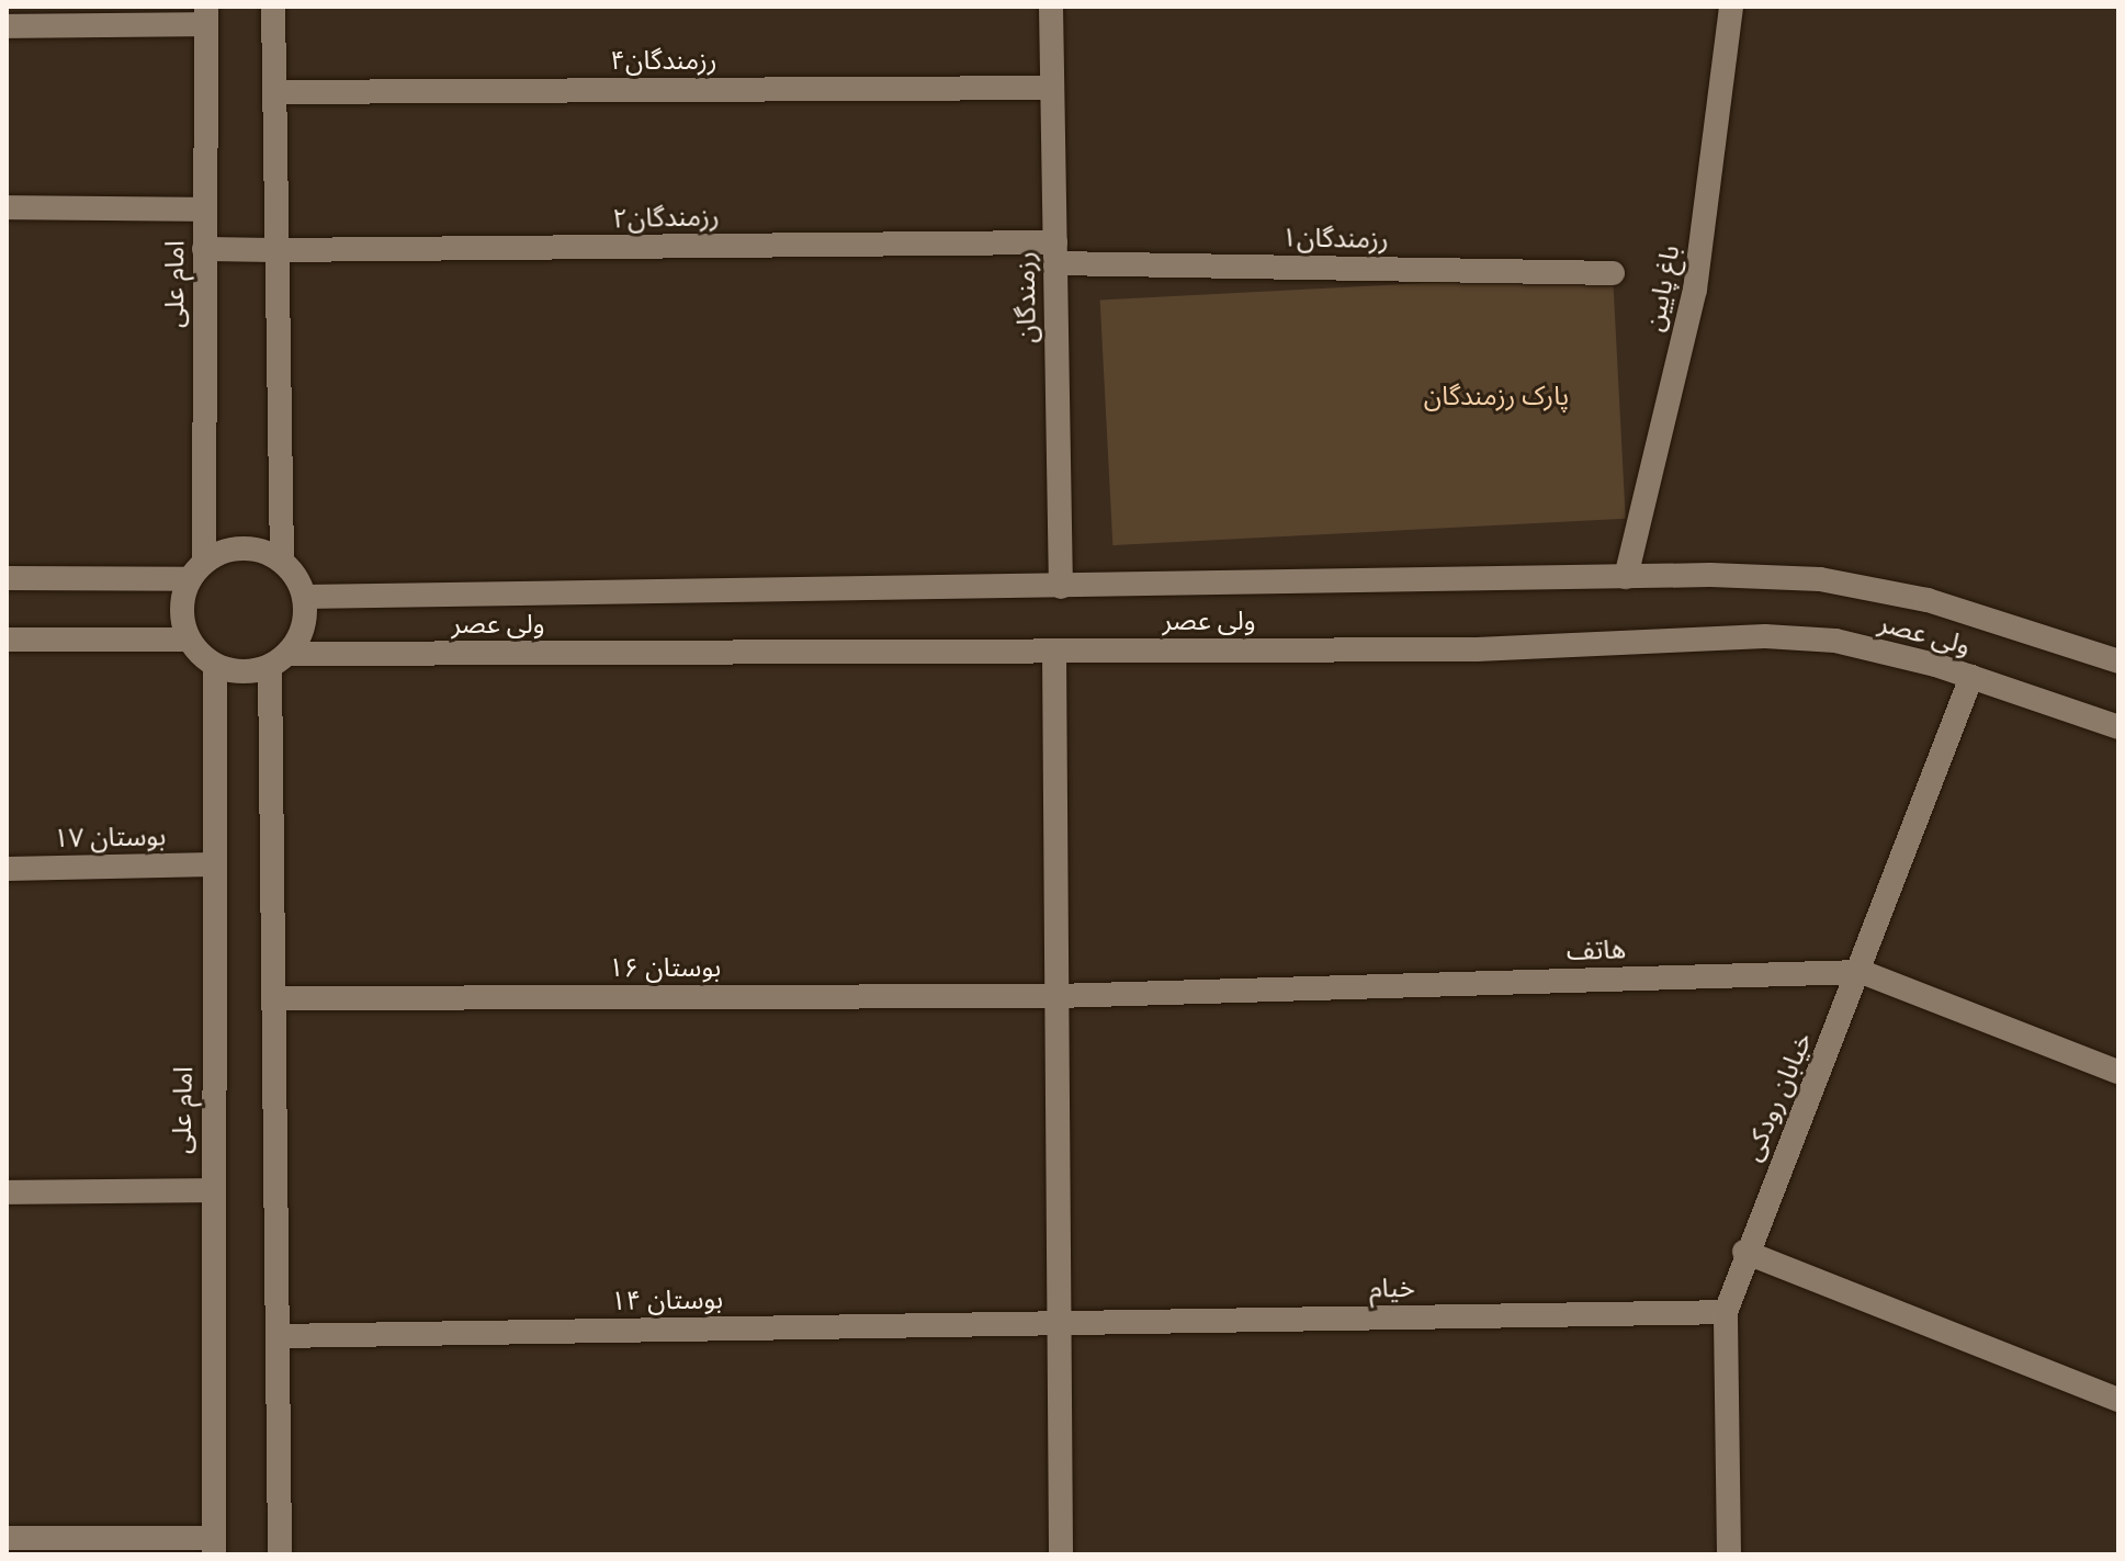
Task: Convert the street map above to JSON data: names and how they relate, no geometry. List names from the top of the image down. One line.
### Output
{"streets":{"street":["رزمندگان۴","رزمندگان۲","رزمندگان۱","امام علی","باغ پایین","رزمندگان","ولی عصر","بوستان ۱۷","هاتف","بوستان ۱۶","خیابان رودکی","خیام","بوستان ۱۴"]},"crossings":[["رزمندگان۴","رزمندگان"],["رزمندگان۲","رزمندگان۱"],["رزمندگان۲","امام علی"],["رزمندگان۲","رزمندگان"],["رزمندگان۱","رزمندگان"],["امام علی","ولی عصر"],["امام علی","بوستان ۱۷"],["باغ پایین","ولی عصر"],["رزمندگان","ولی عصر"],["ولی عصر","خیابان رودکی"],["هاتف","بوستان ۱۶"],["هاتف","خیابان رودکی"],["خیابان رودکی","خیام"],["خیام","بوستان ۱۴"]],"parks":["پارک رزمندگان"]}
